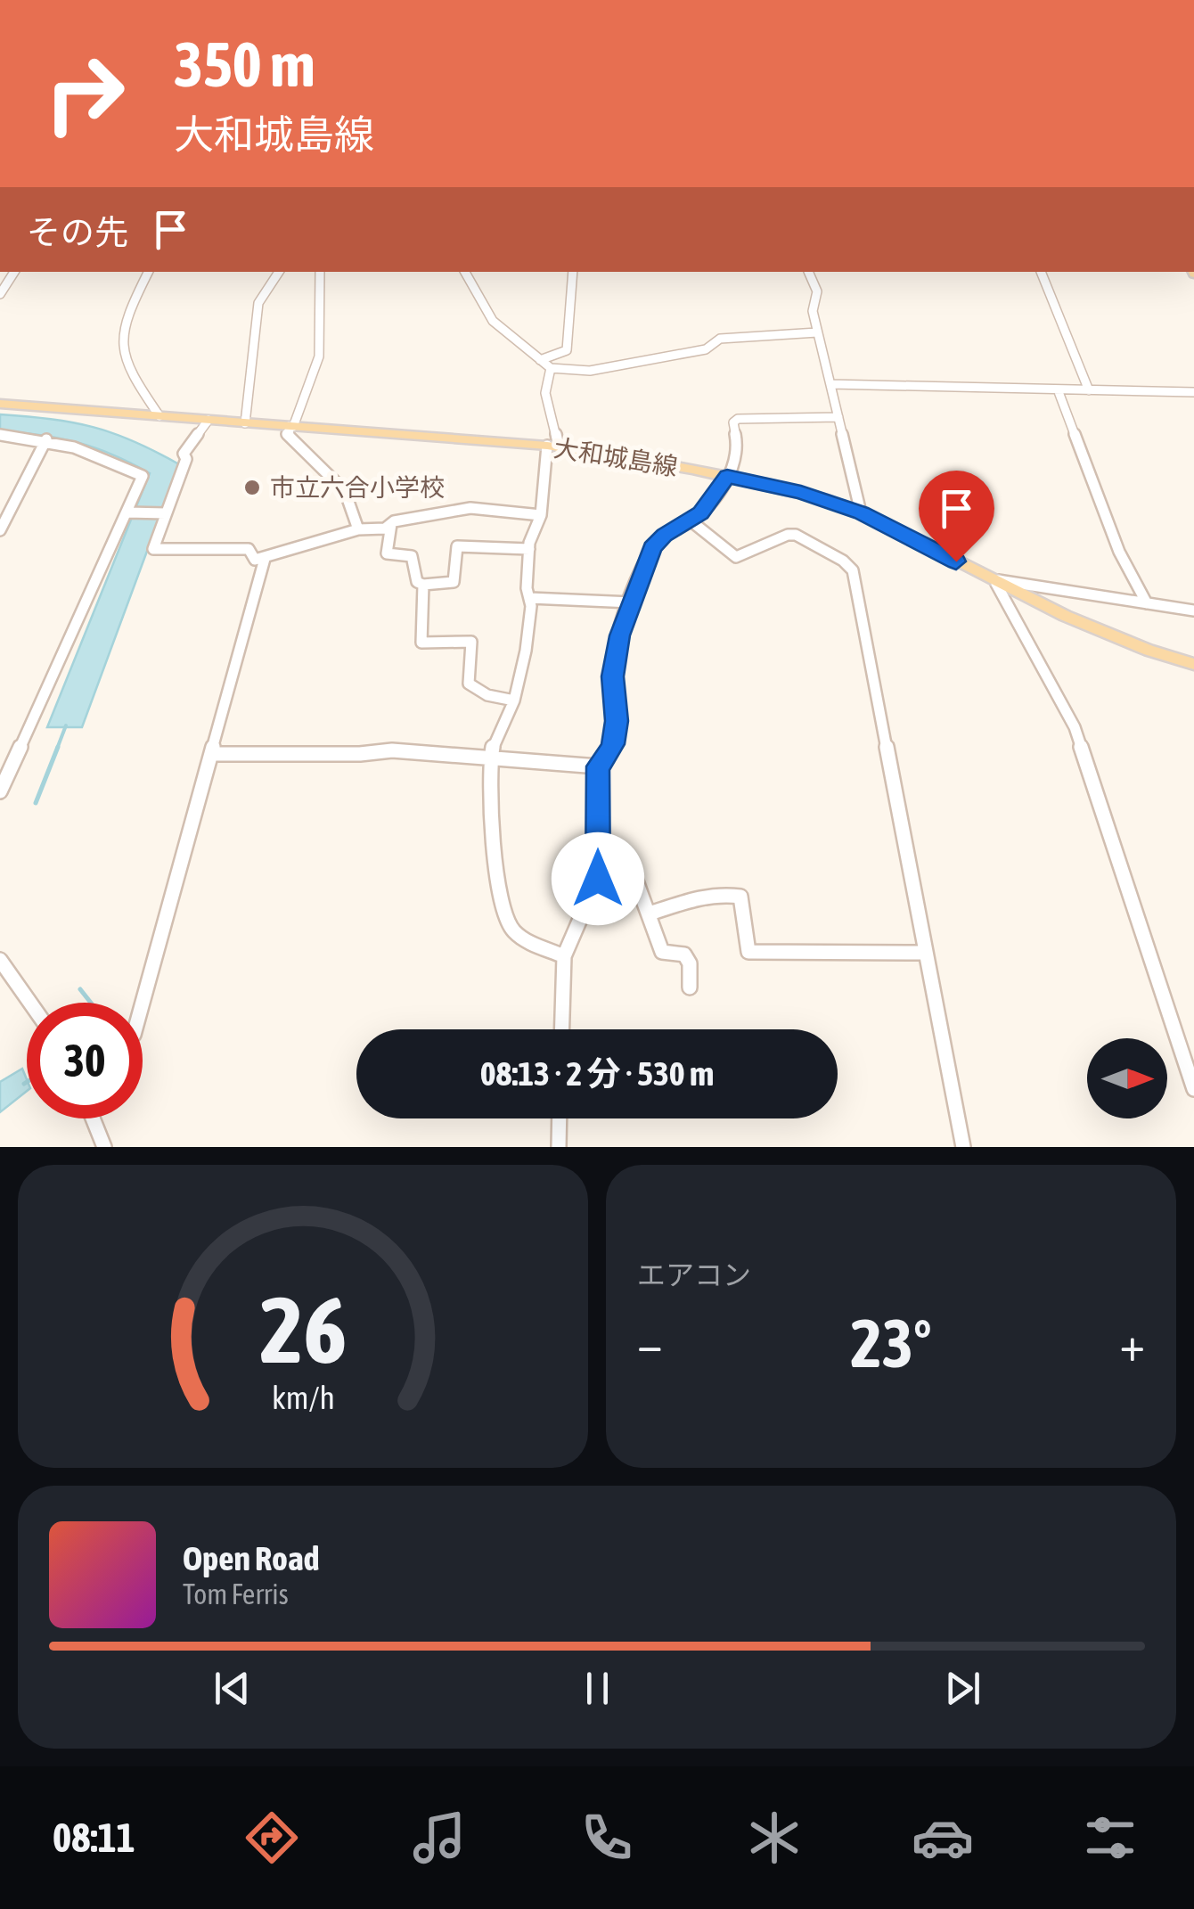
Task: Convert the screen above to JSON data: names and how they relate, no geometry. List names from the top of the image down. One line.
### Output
{"streets":{"main road":["大和城島線"]},"places":["市立六合小学校"],"north":"right","page":{"turn":["350 m","大和城島線"],"then":"その先","limit":"30","trip":"08:13 · 2 分 · 530 m","tile":"エアコン","heat":["−","23°","+"],"song":["Open Road","Tom Ferris"],"tabs":"08:11","gauge":["26","km/h"]}}
